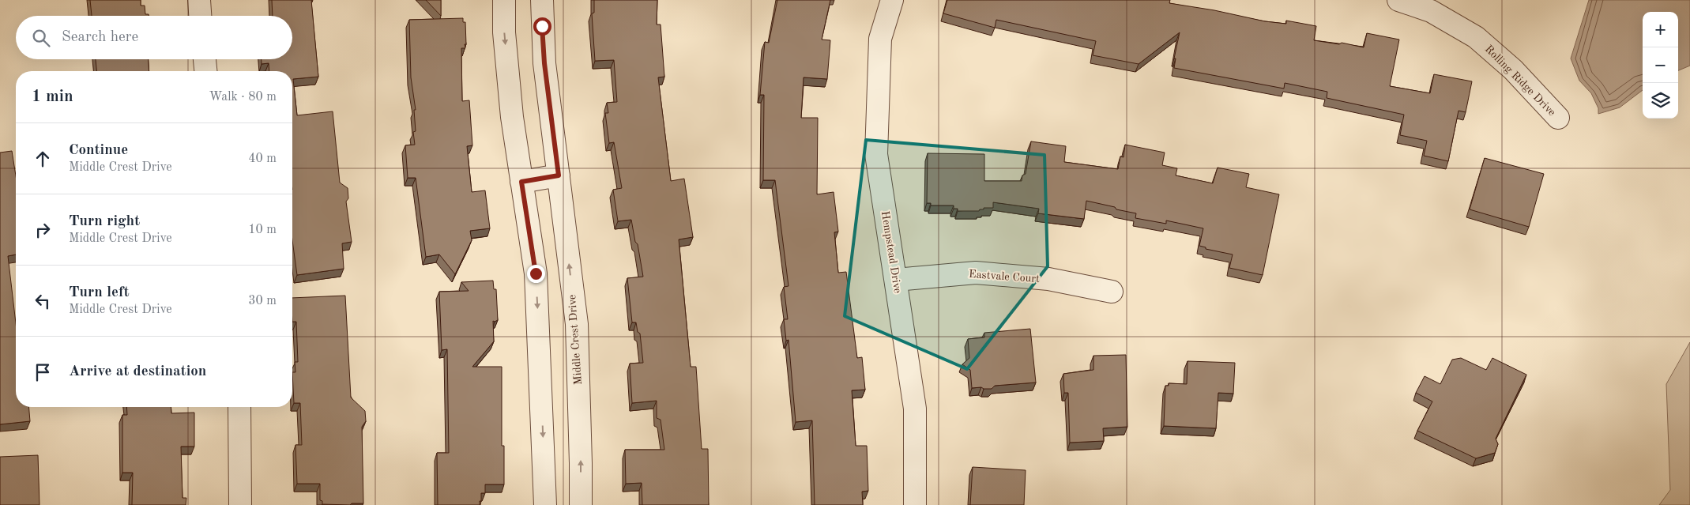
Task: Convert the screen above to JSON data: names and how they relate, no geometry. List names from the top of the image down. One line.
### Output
{"streets":{"street":["Rolling Ridge Drive","Hempstead Drive","Eastvale Court","Middle Crest Drive"]},"crossings":[["Hempstead Drive","Eastvale Court"]],"page":{"map_buttons":["+","−"],"search":"Search here","heading":["1 min","Walk · 80 m"],"list":[["Continue","Middle Crest Drive","40 m"],["Turn right","Middle Crest Drive","10 m"],["Turn left","Middle Crest Drive","30 m"],"Arrive at destination"]}}
